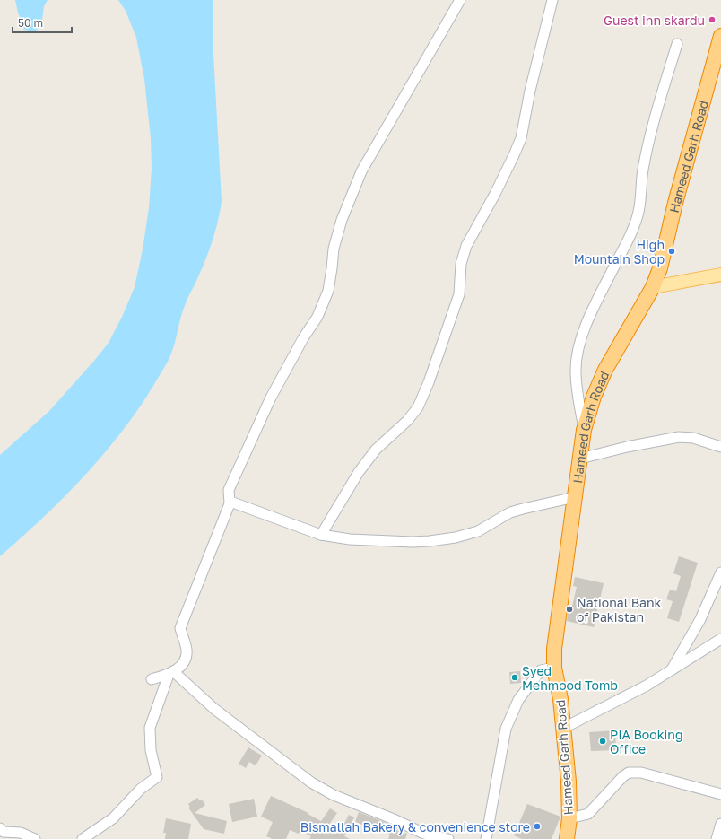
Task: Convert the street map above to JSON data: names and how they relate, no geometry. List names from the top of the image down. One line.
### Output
{"streets":{"highway":["Hameed Garh Road"]},"places":["Guest inn skardu","High Mountain Shop","National Bank of Pakistan","Syed Mehmood Tomb","PIA Booking Office","Bismallah Bakery & convenience store"],"scale_bar":"50 m"}
